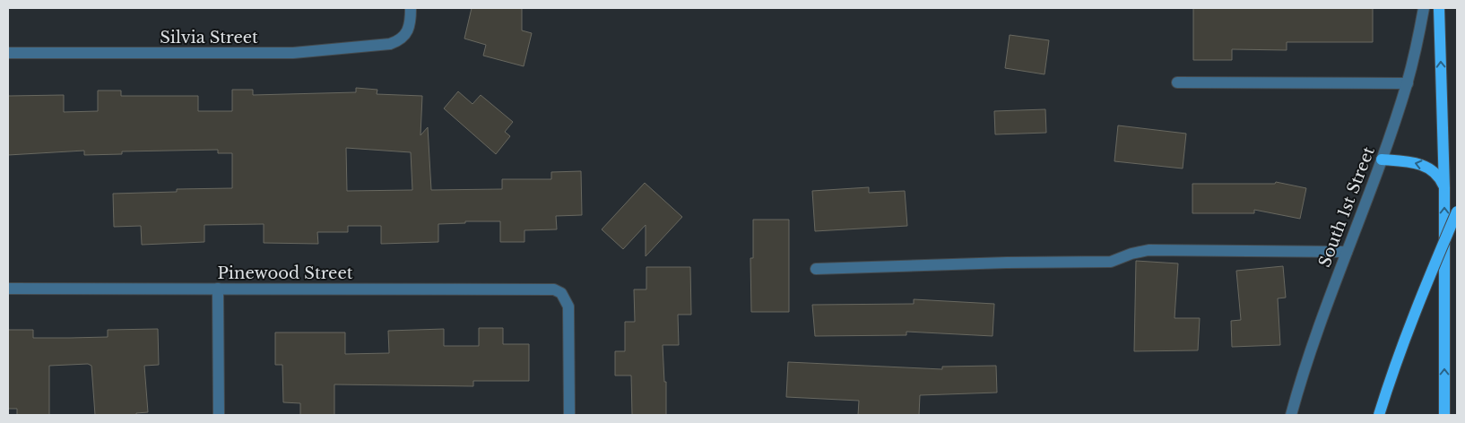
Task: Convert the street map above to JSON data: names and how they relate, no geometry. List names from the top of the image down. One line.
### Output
{"streets":{"street":["Silvia Street","South 1st Street","Pinewood Street"]}}
